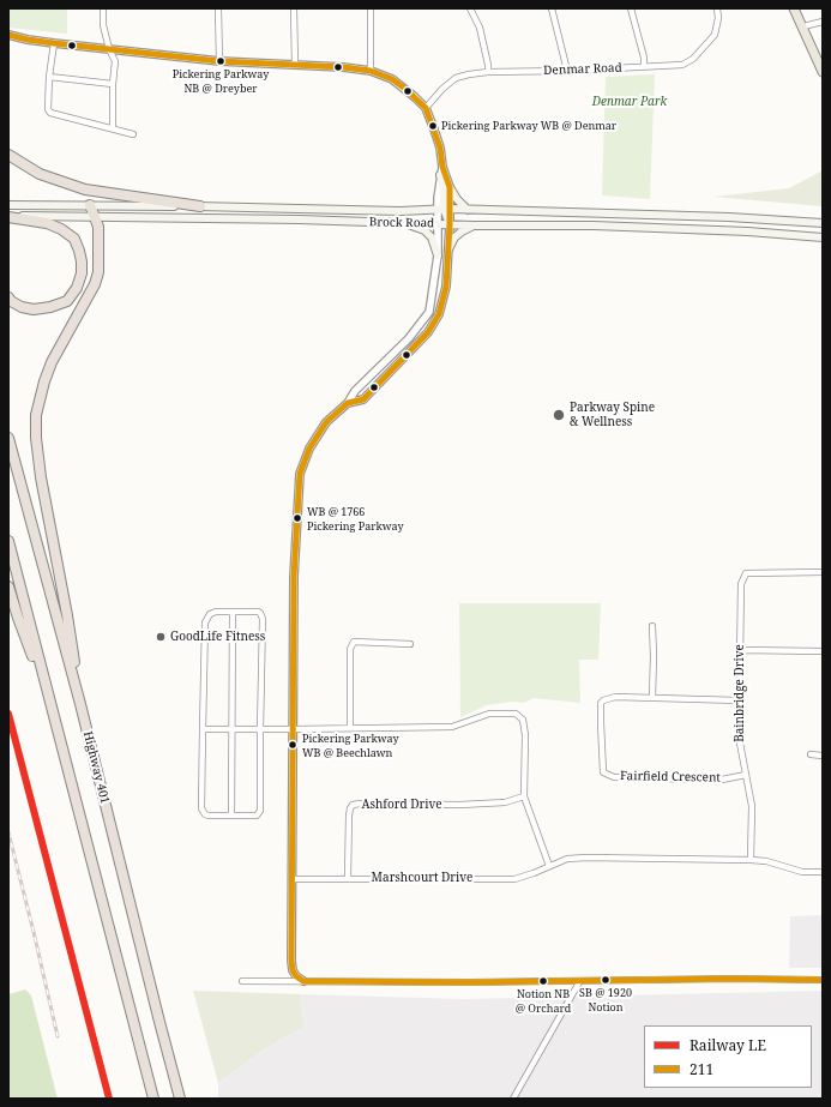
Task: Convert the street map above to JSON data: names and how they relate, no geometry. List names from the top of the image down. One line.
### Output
{"streets":{"highway":["Highway 401"],"main road":["Brock Road"],"street":["Denmar Road","Bainbridge Drive","Fairfield Crescent","Ashford Drive","Marshcourt Drive"]},"crossings":[["Bainbridge Drive","Fairfield Crescent"],["Ashford Drive","Marshcourt Drive"]],"parks":["Denmar Park"],"places":["Pickering Parkway NB @ Dreyber","Pickering Parkway WB @ Denmar","Parkway Spine & Wellness","WB @ 1766 Pickering Parkway","GoodLife Fitness","Pickering Parkway WB @ Beechlawn","SB @ 1920 Notion","Notion NB @ Orchard"],"lines":["transit line 211","rail line LE"],"legend":["Railway LE","211"]}
